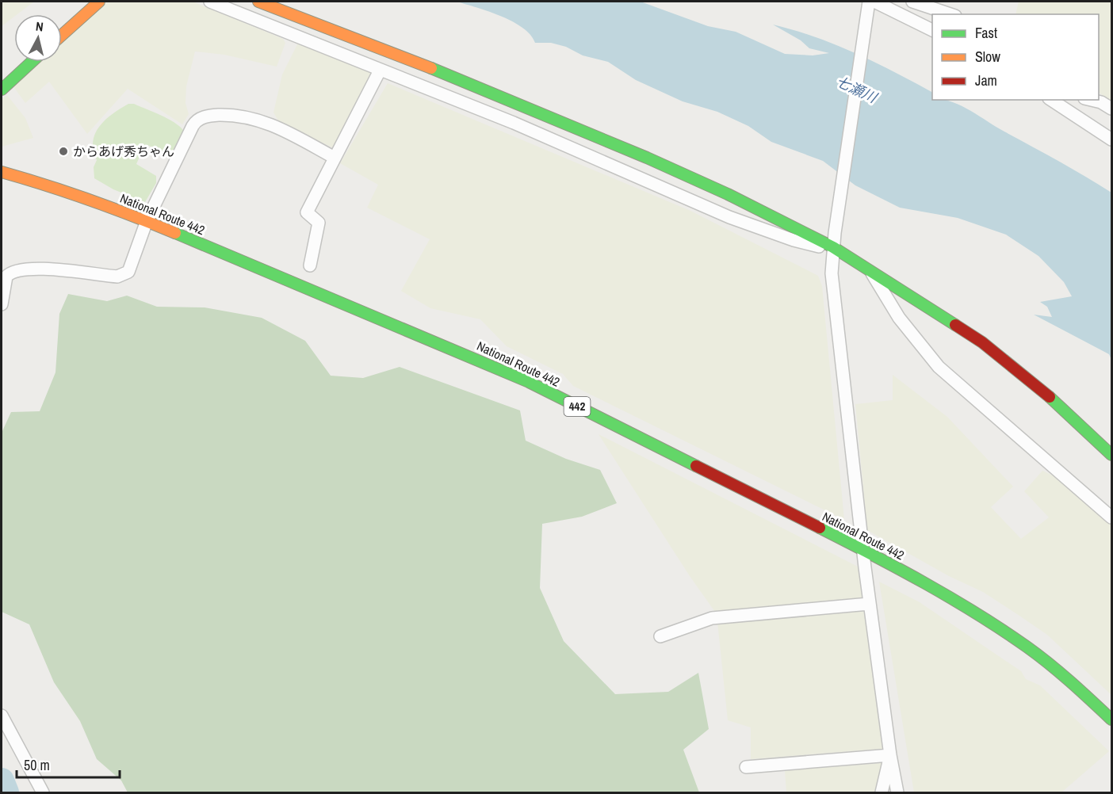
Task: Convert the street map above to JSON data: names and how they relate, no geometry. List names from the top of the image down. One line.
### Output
{"streets":{"main road":["National Route 442","442"]},"water":["七瀬川"],"places":["からあげ秀ちゃん"],"legend":["Fast","Slow","Jam"],"scale_bar":"50 m","north":"top"}
